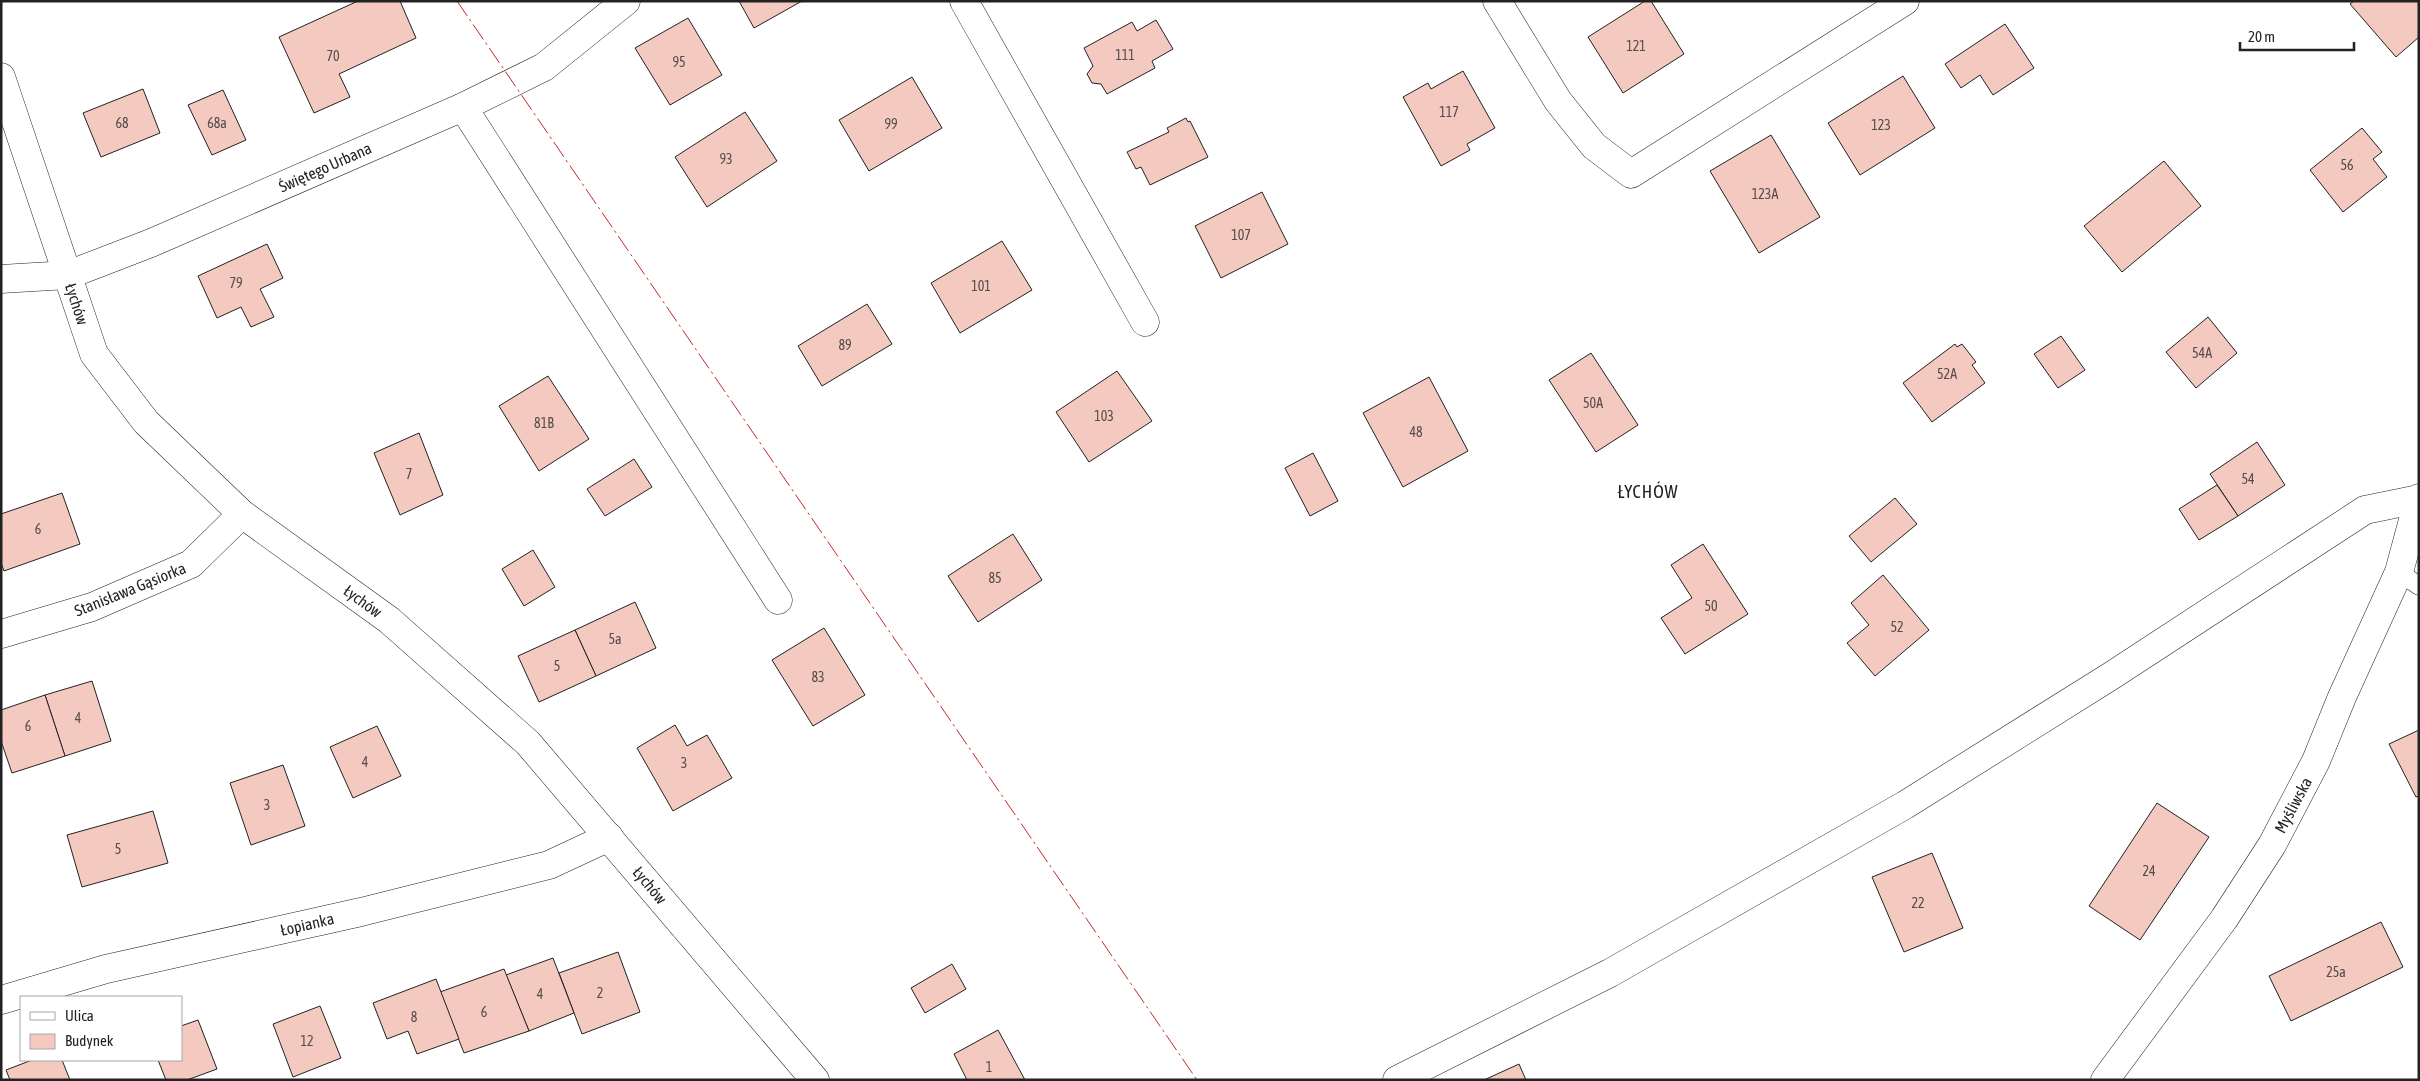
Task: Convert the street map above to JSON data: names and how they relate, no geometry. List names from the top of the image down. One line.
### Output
{"streets":{"street":["Świętego Urbana","Łychów","Stanisława Gąsiorka","Myśliwska","Łopianka"]},"crossings":[["Świętego Urbana","Łychów"],["Łychów","Stanisława Gąsiorka"],["Łychów","Łopianka"]],"districts":["ŁYCHÓW"],"house_numbers":["121","111","70","95","117","68","68a","99","123","93","56","123A","107","79","101","89","54A","52A","50A","103","81B","48","7","54","6","85","50","52","5a","5","83","4","6","4","3","3","5","24","22","25a","2","4","6","8","12","1"],"legend":["Ulica","Budynek"],"scale_bar":"20 m"}
